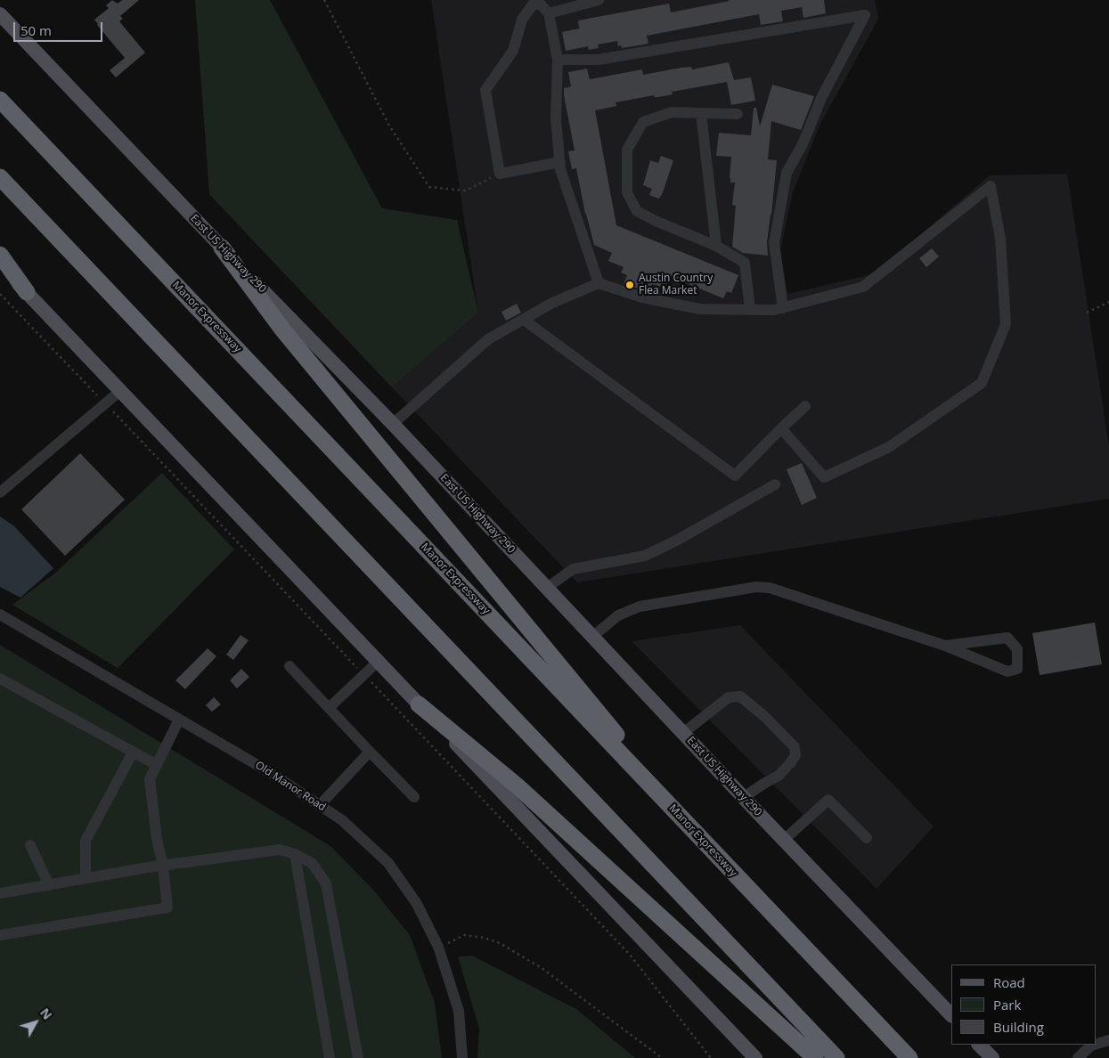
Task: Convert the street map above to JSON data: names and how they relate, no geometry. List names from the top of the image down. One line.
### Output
{"streets":{"highway":["Manor Expressway"],"main road":["East US Highway 290"],"street":["Old Manor Road"]},"places":["Austin Country Flea Market"],"legend":["Road","Park","Building"],"scale_bar":"50 m","north":"top right"}
